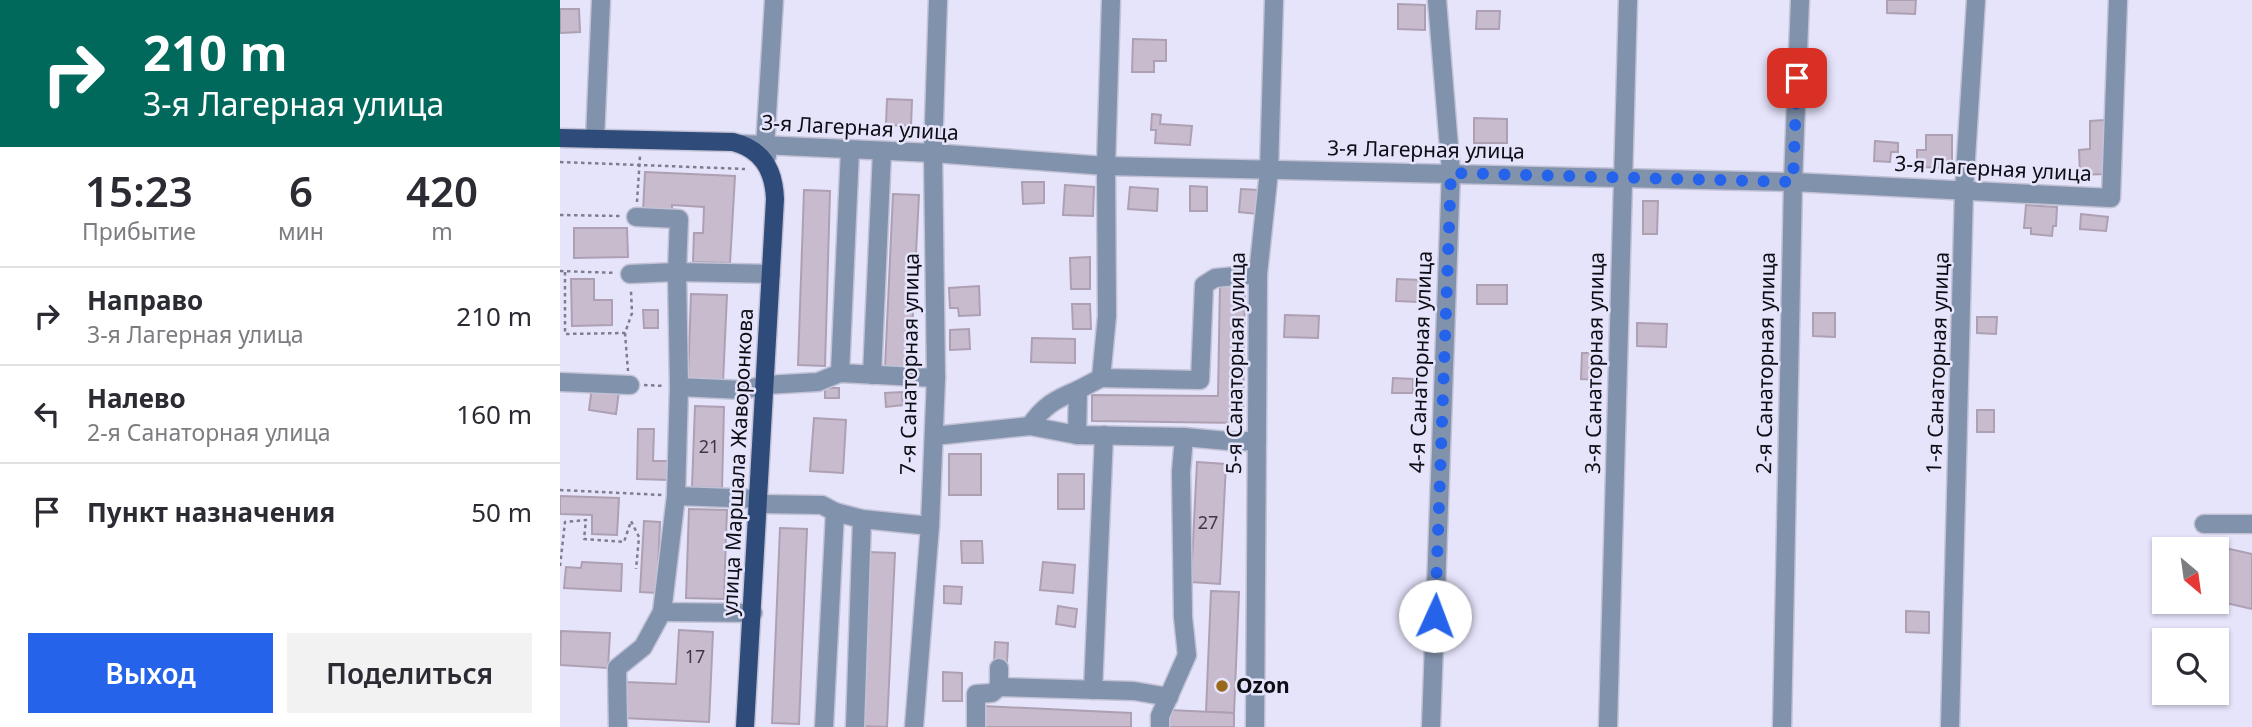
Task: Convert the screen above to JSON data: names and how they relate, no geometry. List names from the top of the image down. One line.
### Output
{"streets":{"main road":["3-я Лагерная улица","улица Маршала Жаворонкова"],"street":["4-я Санаторная улица","5-я Санаторная улица","3-я Санаторная улица","2-я Санаторная улица","1-я Санаторная улица","7-я Санаторная улица"]},"crossings":[["3-я Лагерная улица","4-я Санаторная улица"],["3-я Лагерная улица","5-я Санаторная улица"],["3-я Лагерная улица","3-я Санаторная улица"],["3-я Лагерная улица","2-я Санаторная улица"],["3-я Лагерная улица","1-я Санаторная улица"],["3-я Лагерная улица","7-я Санаторная улица"],["3-я Лагерная улица","улица Маршала Жаворонкова"]],"places":["Ozon"],"house_numbers":["21","27","17"],"north":"bottom right","page":{"turn":["210 m","3-я Лагерная улица"],"eta":["15:23","Прибытие","6","мин","420","m"],"list":[{"name":"Направо","note":"3-я Лагерная улица","value":"210 m"},{"name":"Налево","note":"2-я Санаторная улица","value":"160 m"},{"name":"Пункт назначения","value":"50 m"}],"buttons":["Выход","Поделиться"]}}
